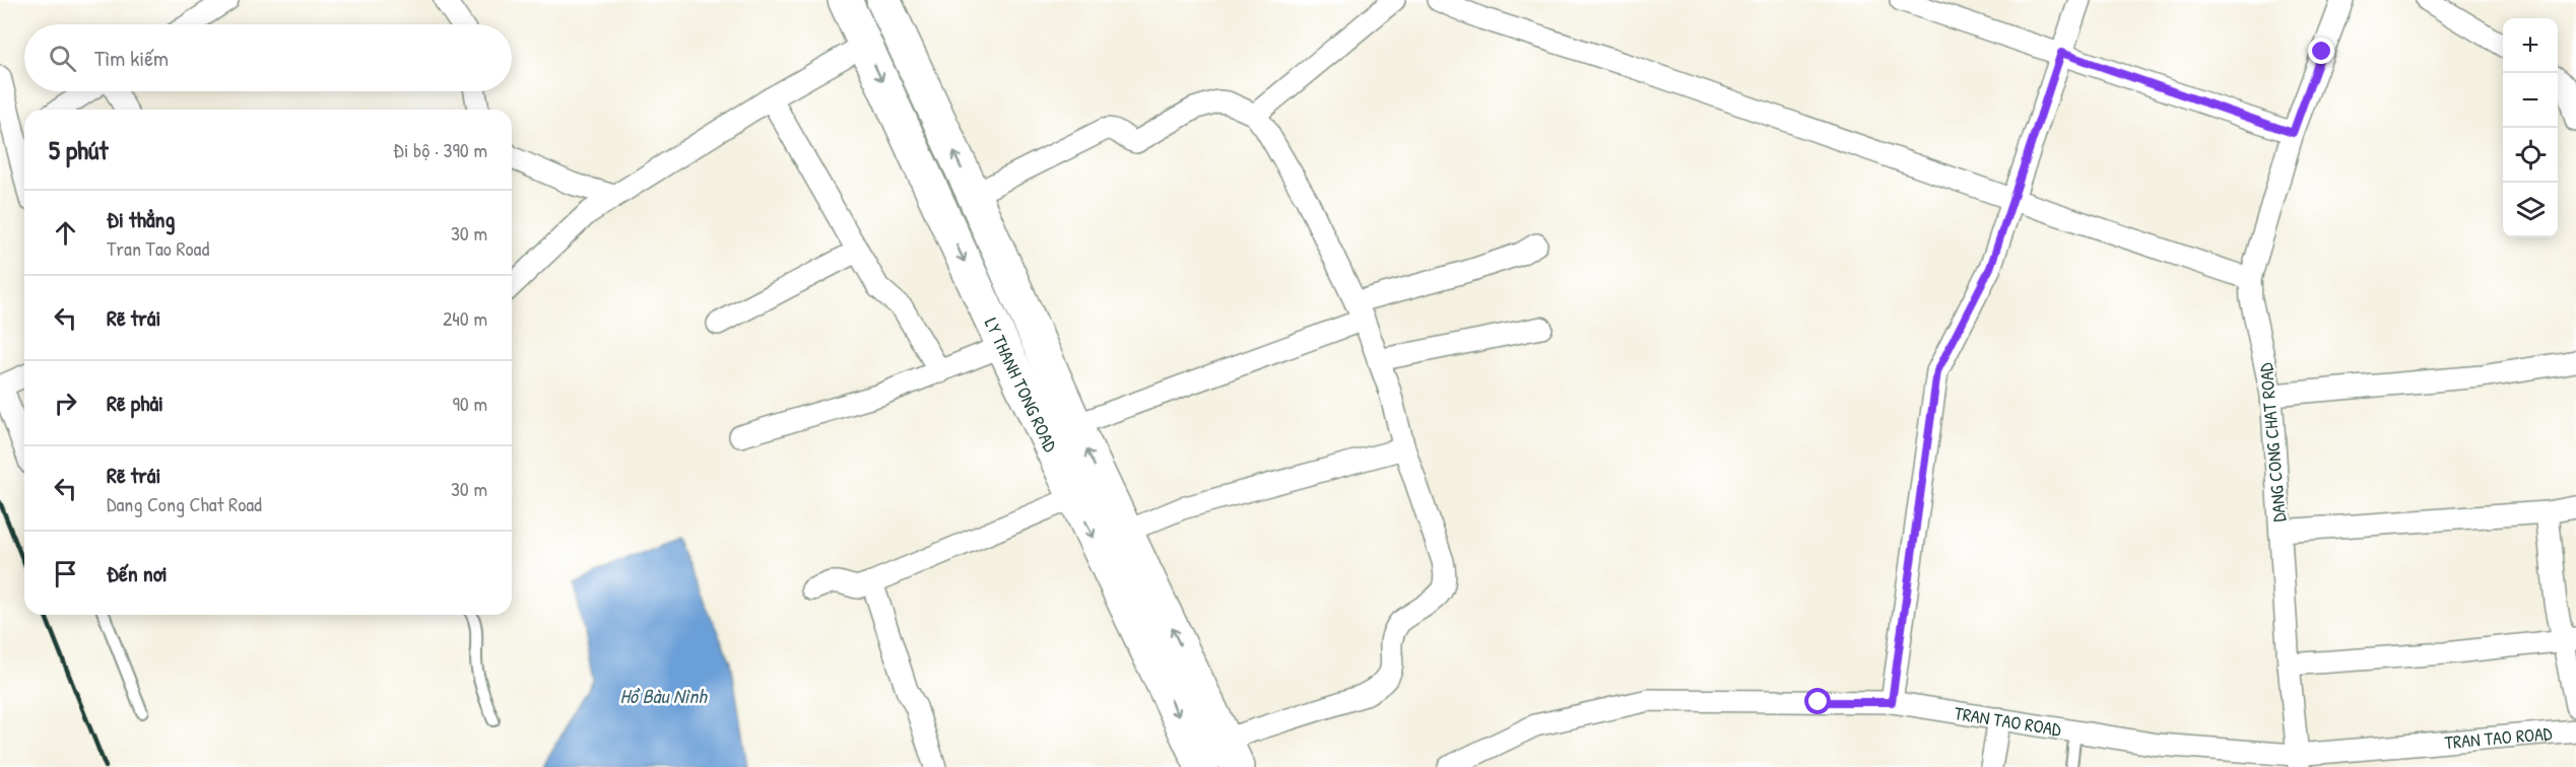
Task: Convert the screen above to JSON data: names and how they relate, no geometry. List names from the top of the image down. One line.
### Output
{"streets":{"main road":["LY THANH TONG ROAD"],"street":["DANG CONG CHAT ROAD","TRAN TAO ROAD"]},"crossings":[["DANG CONG CHAT ROAD","TRAN TAO ROAD"]],"water":["Hồ Bàu Nình"],"page":{"map_buttons":["+","−"],"search":"Tìm kiếm","heading":["5 phút","Đi bộ · 390 m"],"list":[["Đi thẳng","Tran Tao Road","30 m"],["Rẽ trái","240 m"],["Rẽ phải","90 m"],["Rẽ trái","Dang Cong Chat Road","30 m"],"Đến nơi"]}}
